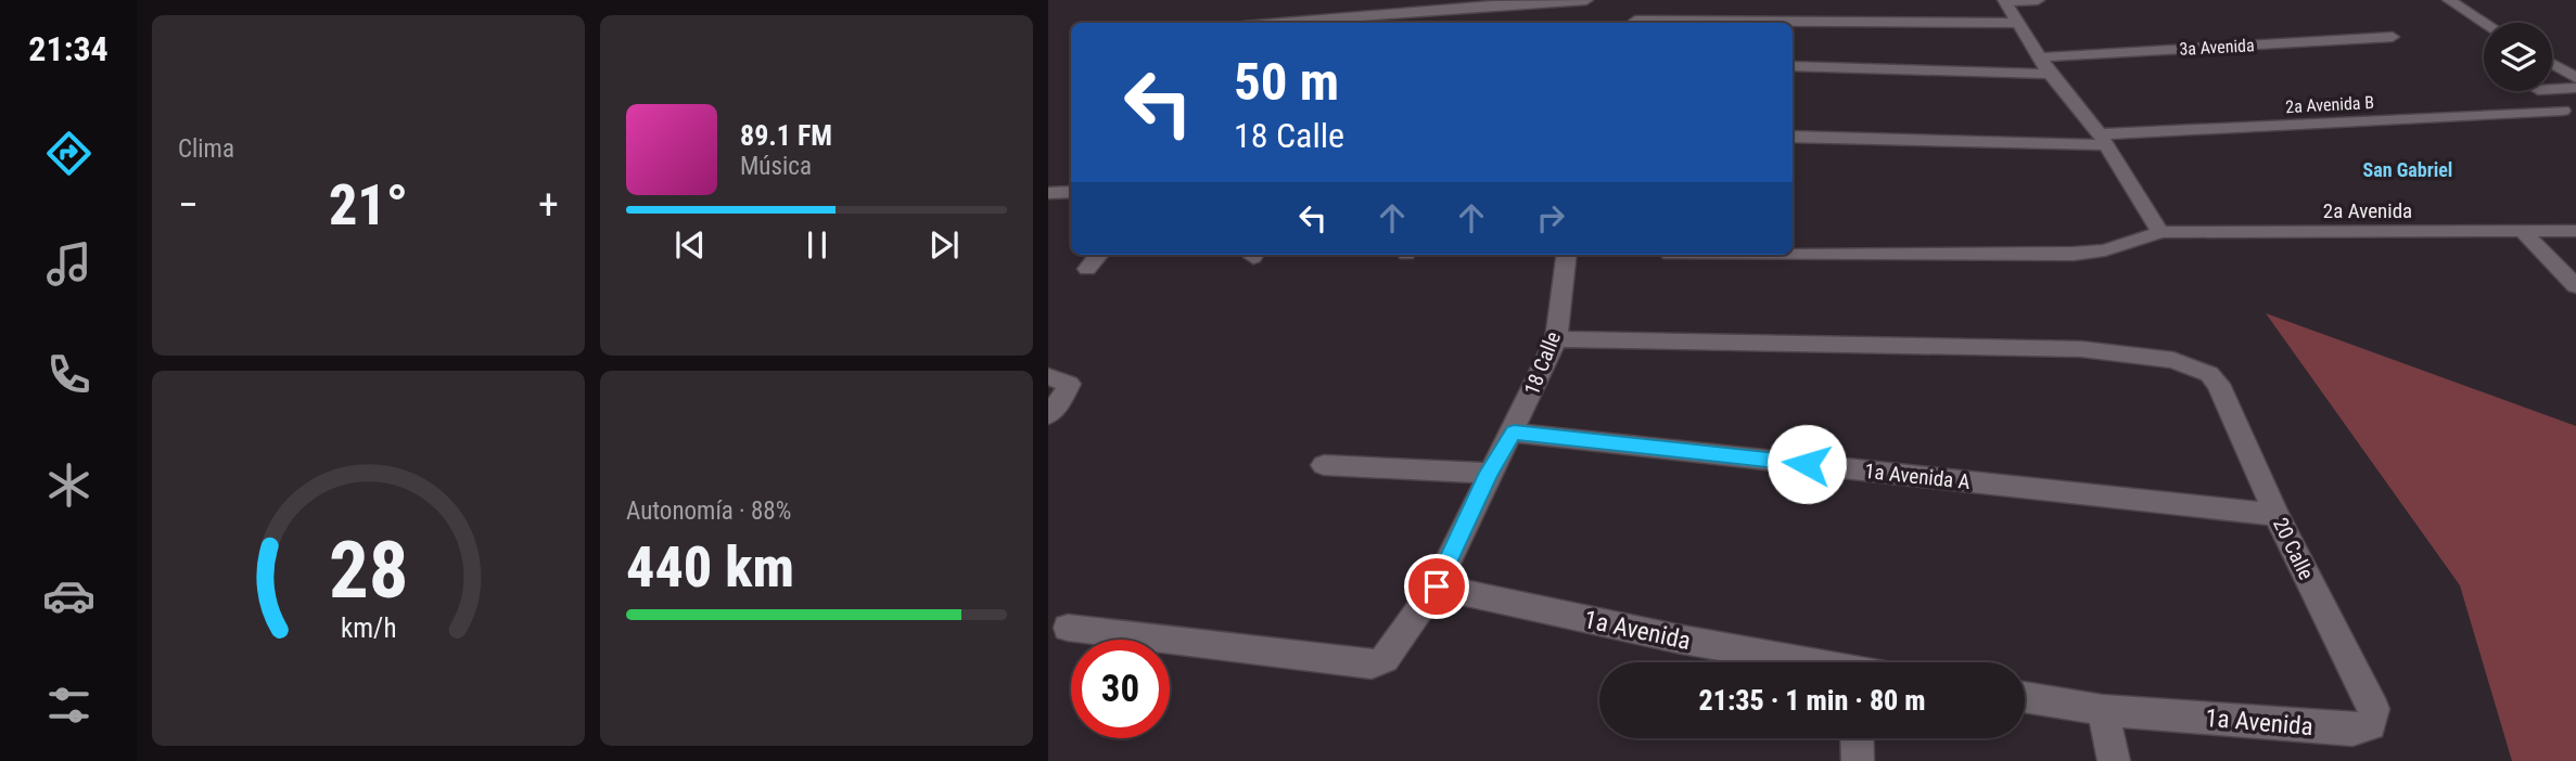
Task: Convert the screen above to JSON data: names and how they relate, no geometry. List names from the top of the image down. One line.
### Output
{"streets":{"street":["3a Avenida","2a Avenida B","2a Avenida","18 Calle","1a Avenida A","20 Calle","1a Avenida"]},"crossings":[["18 Calle","1a Avenida A"],["18 Calle","20 Calle"],["18 Calle","1a Avenida"],["1a Avenida A","20 Calle"],["20 Calle","1a Avenida"]],"districts":["San Gabriel"],"page":{"tabs":"21:34","tile":["Clima",["Autonomía · 88%","440 km"]],"turn":["50 m","18 Calle"],"song":["89.1 FM","Música"],"heat":["−","21°","+"],"limit":"30","trip":"21:35 · 1 min · 80 m","gauge":["28","km/h"]}}
